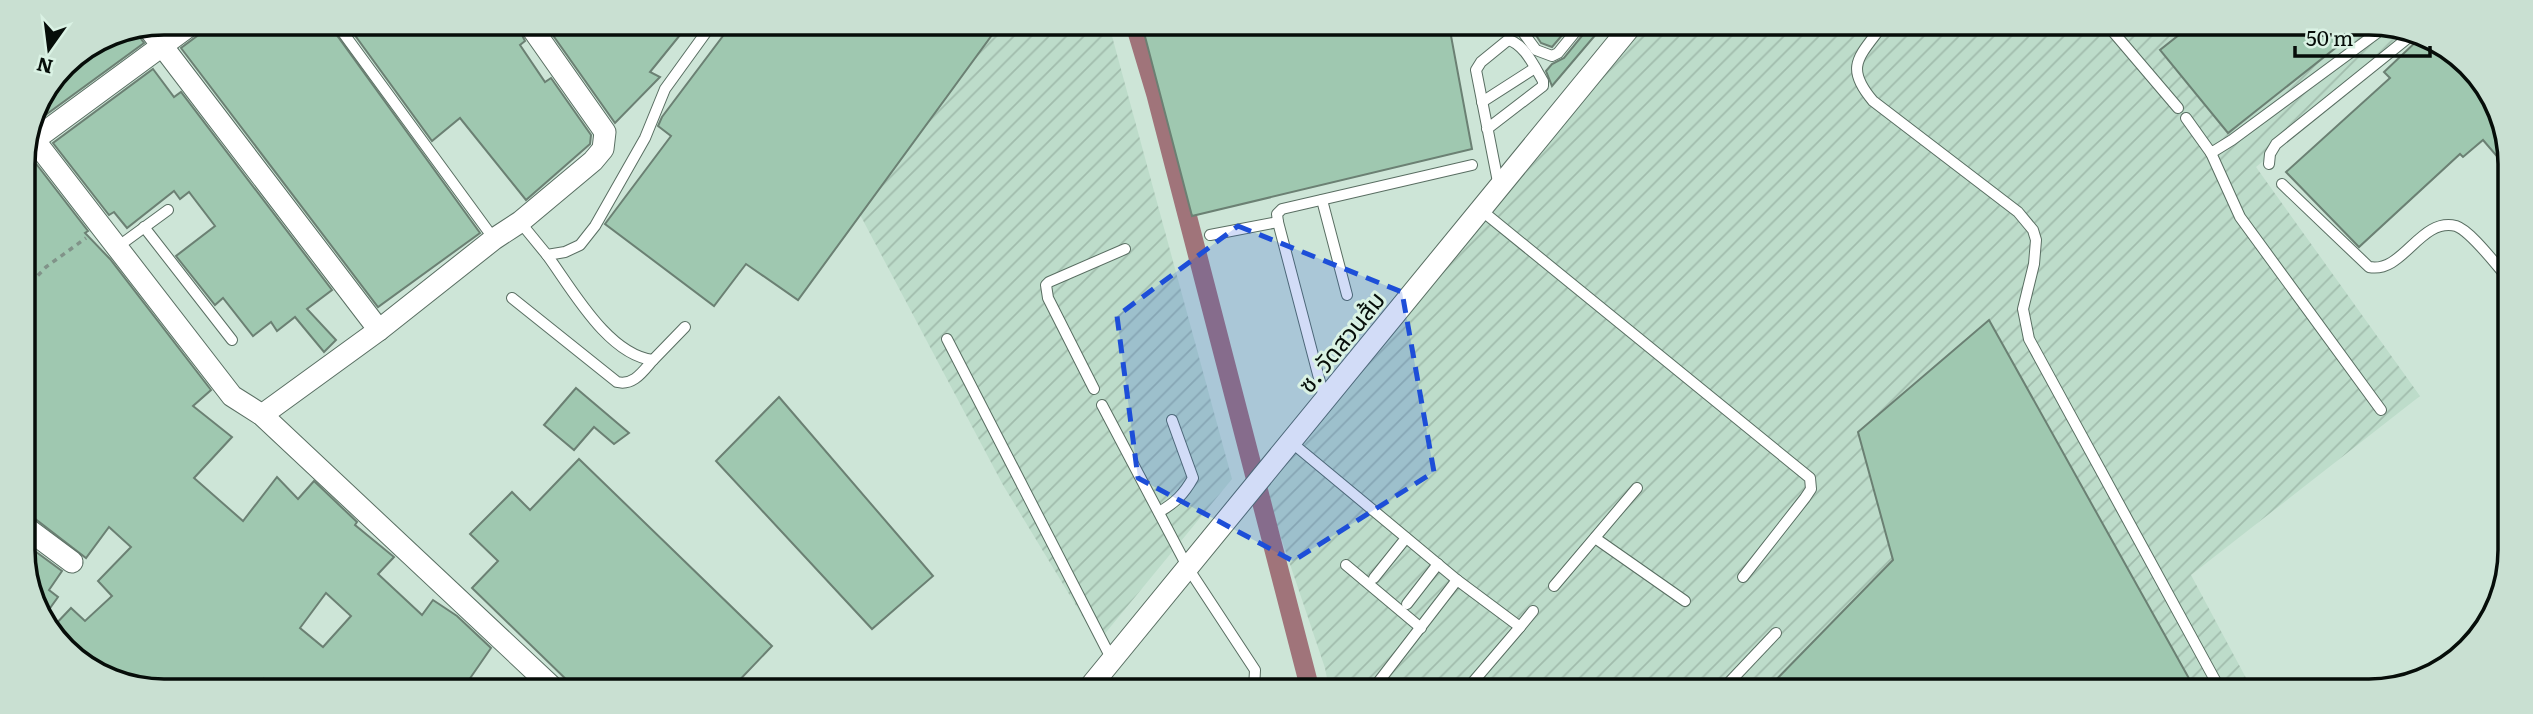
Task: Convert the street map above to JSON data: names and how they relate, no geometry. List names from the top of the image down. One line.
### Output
{"streets":{"street":["ซ. วัดสวนส้ม"]},"scale_bar":"50 m","north":"bottom"}
